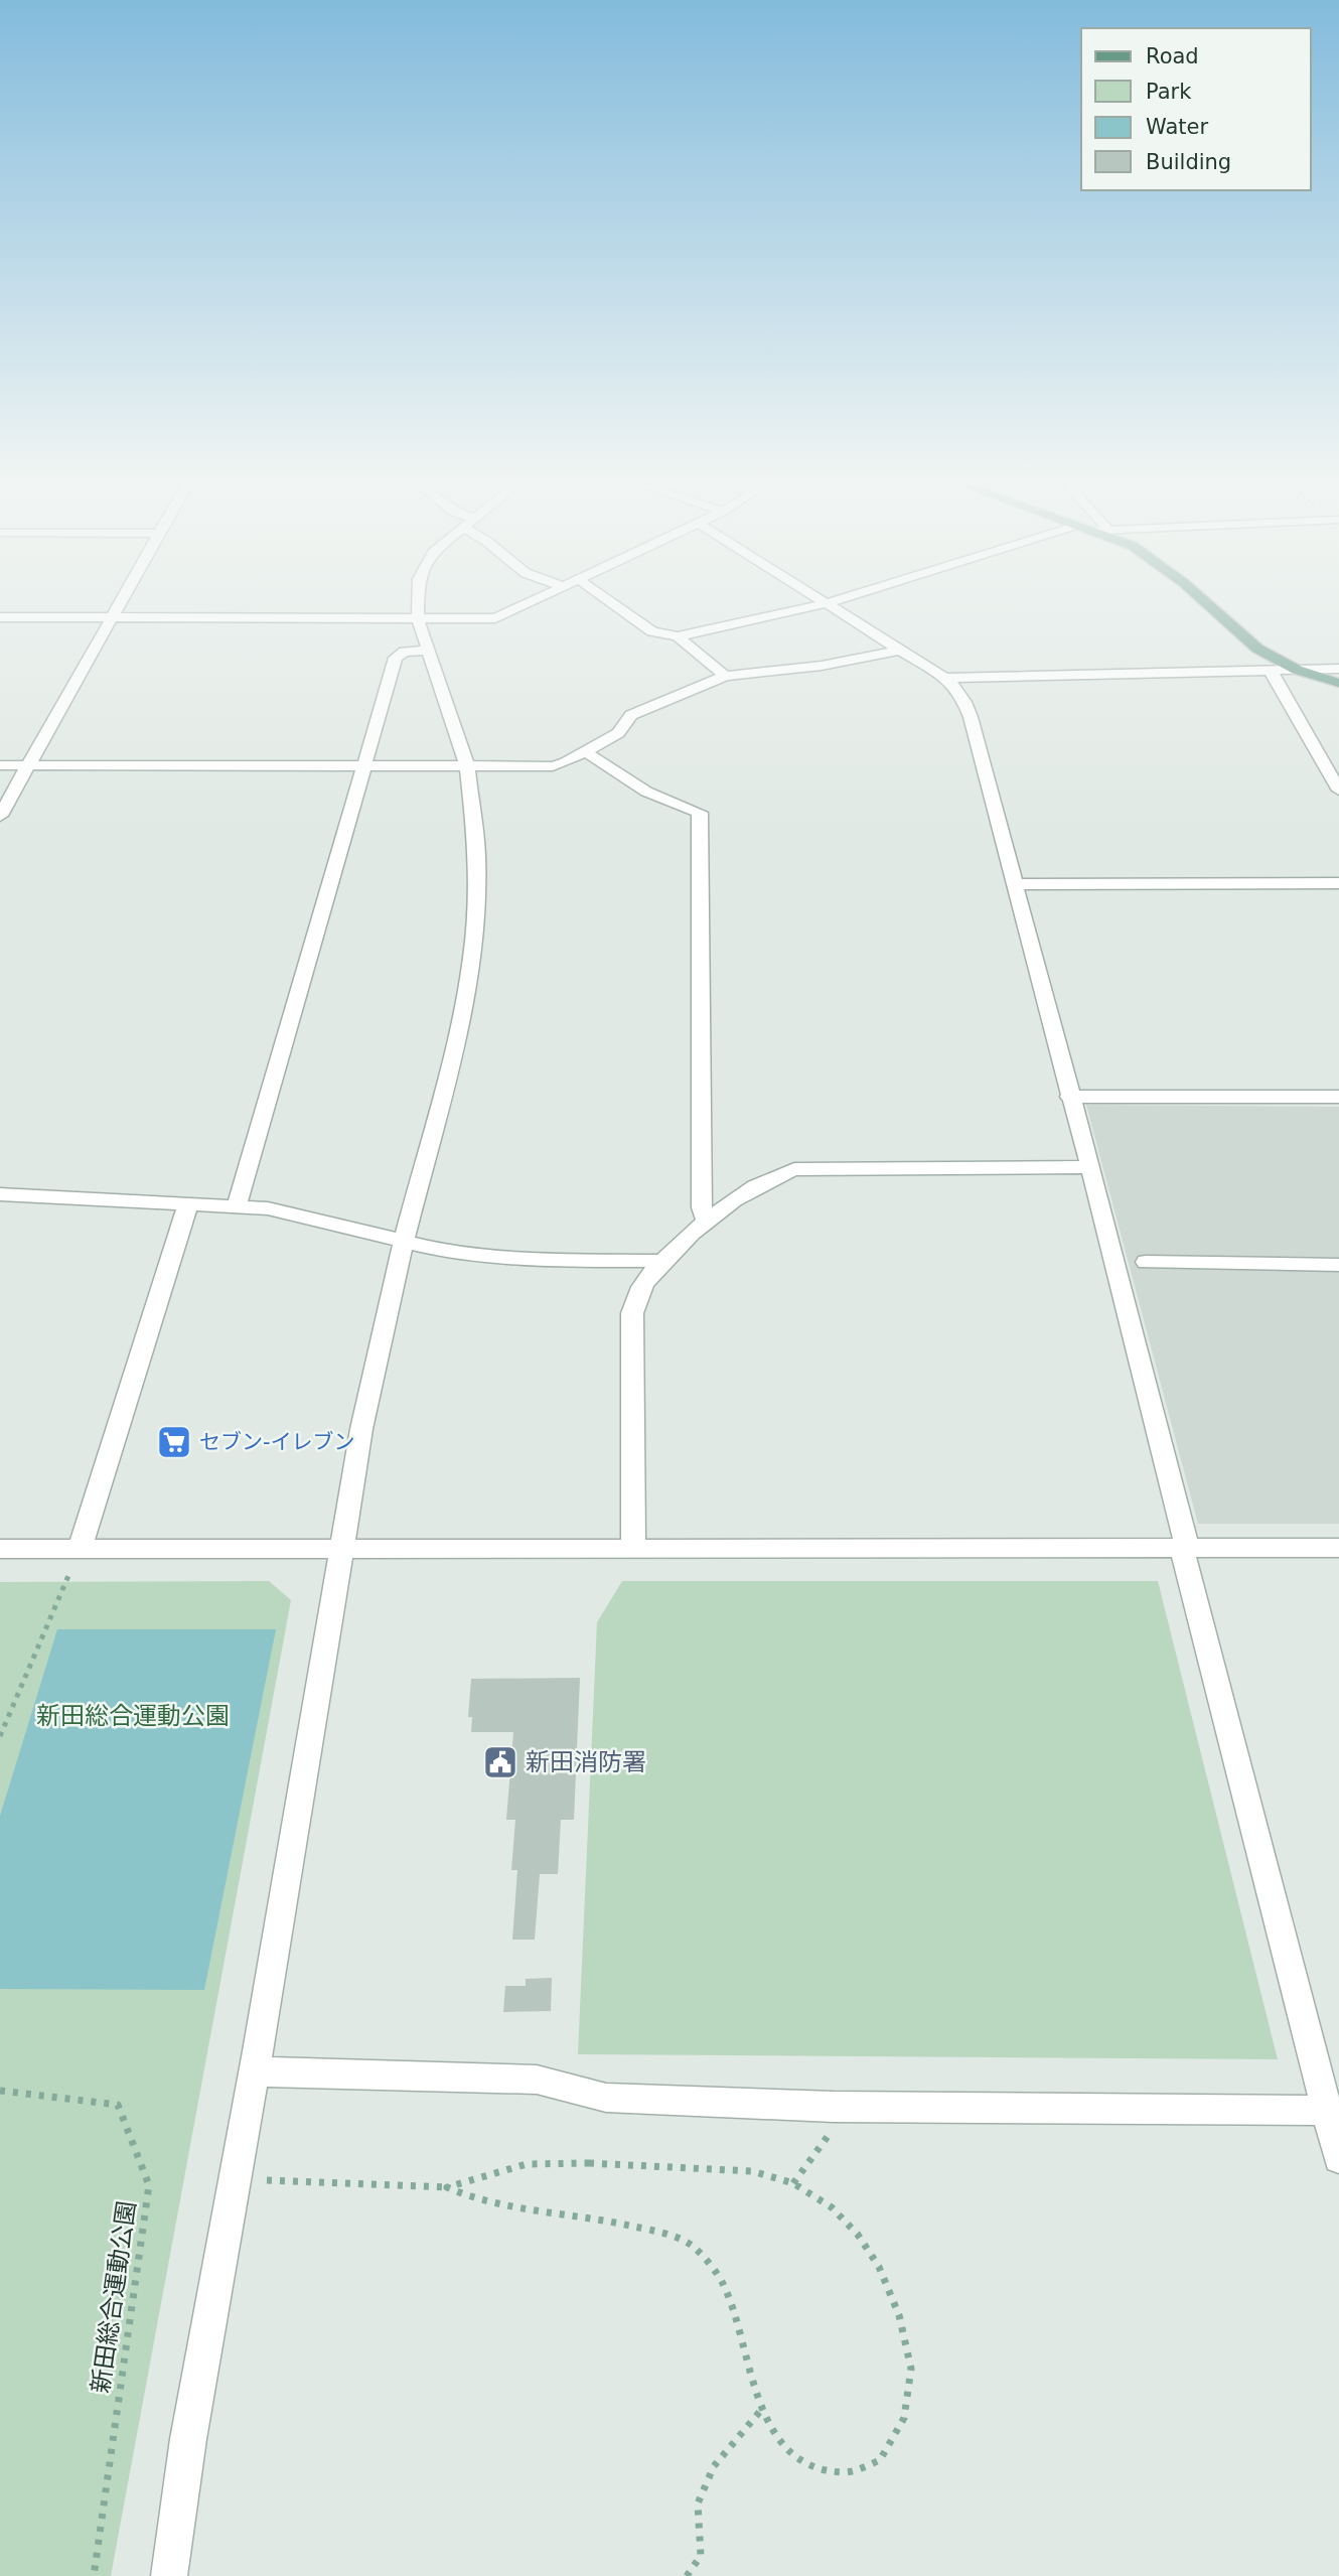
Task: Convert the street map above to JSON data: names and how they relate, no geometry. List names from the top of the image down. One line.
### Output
{"streets":{"path":["新田総合運動公園"]},"parks":["新田総合運動公園"],"places":{"supermarket":["セブン-イレブン"],"public building":["新田消防署"]},"legend":["Road","Park","Water","Building"]}
